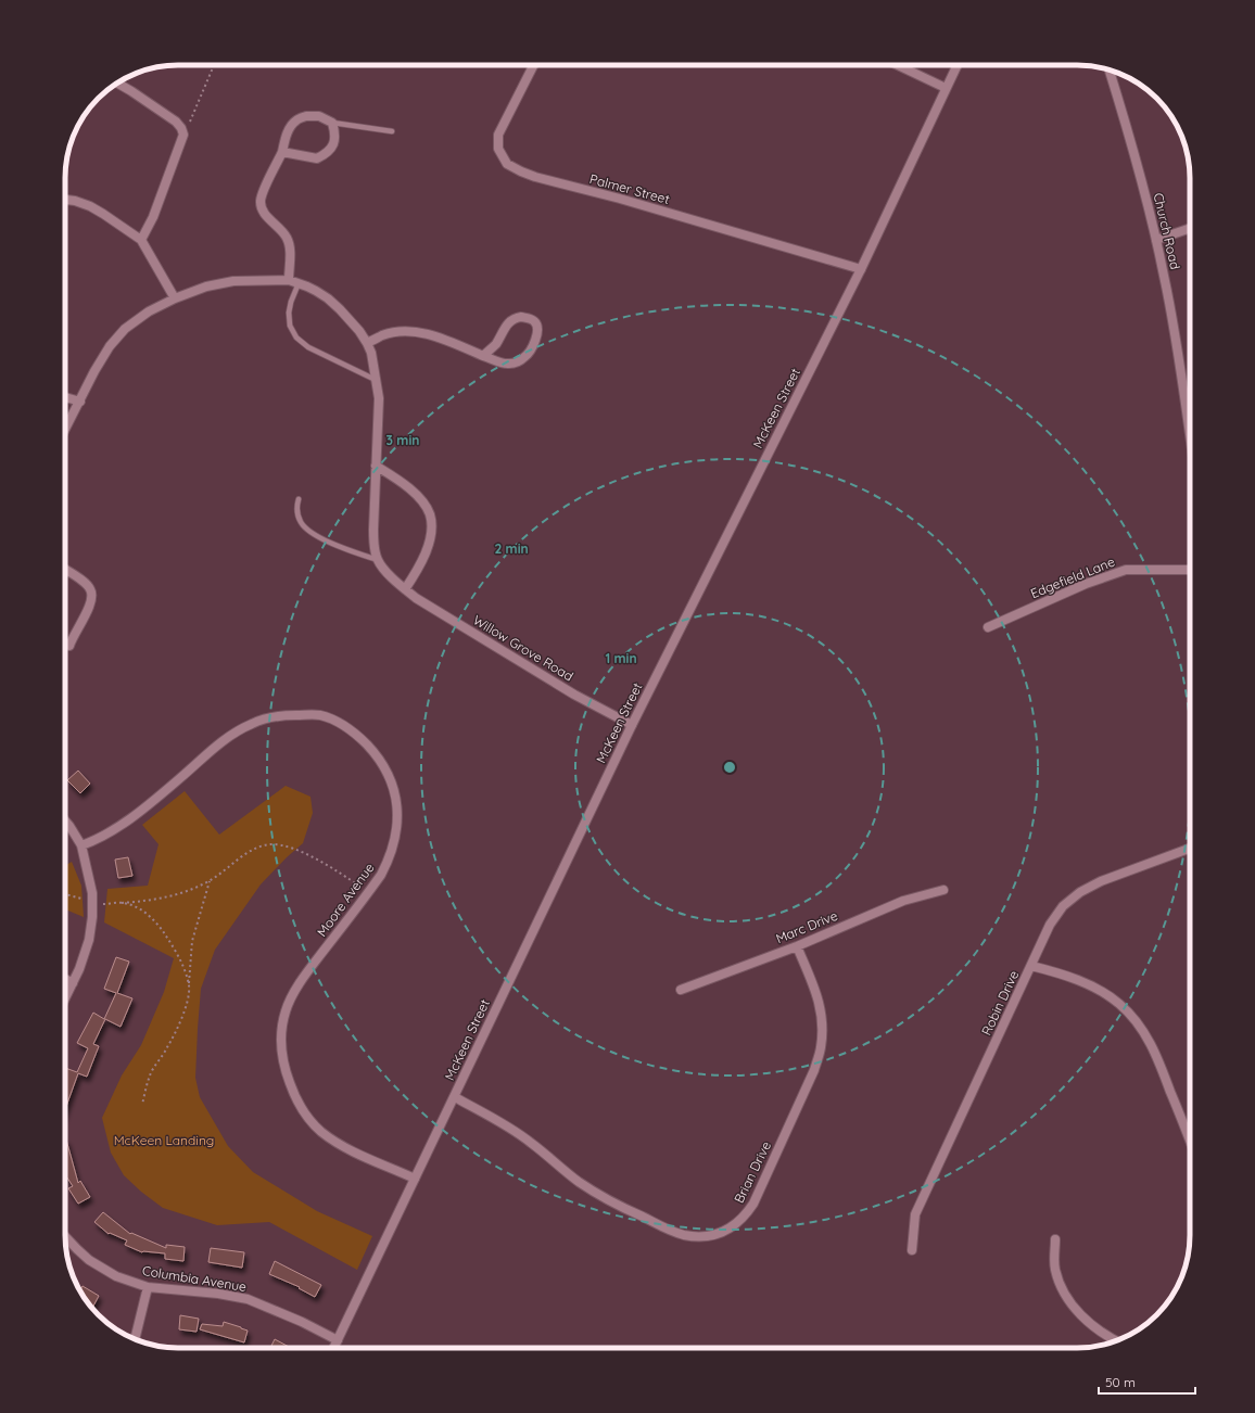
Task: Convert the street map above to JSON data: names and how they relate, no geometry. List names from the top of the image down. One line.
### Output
{"streets":{"street":["Palmer Street","Church Road","McKeen Street","Edgefield Lane","Willow Grove Road","Moore Avenue","Marc Drive","Robin Drive","Brian Drive","Columbia Avenue"]},"crossings":[["Palmer Street","McKeen Street"],["McKeen Street","Willow Grove Road"],["McKeen Street","Moore Avenue"],["McKeen Street","Brian Drive"],["McKeen Street","Columbia Avenue"],["Marc Drive","Brian Drive"]],"parks":["McKeen Landing"],"scale_bar":"50 m","rings":["3 min","2 min","1 min"]}
